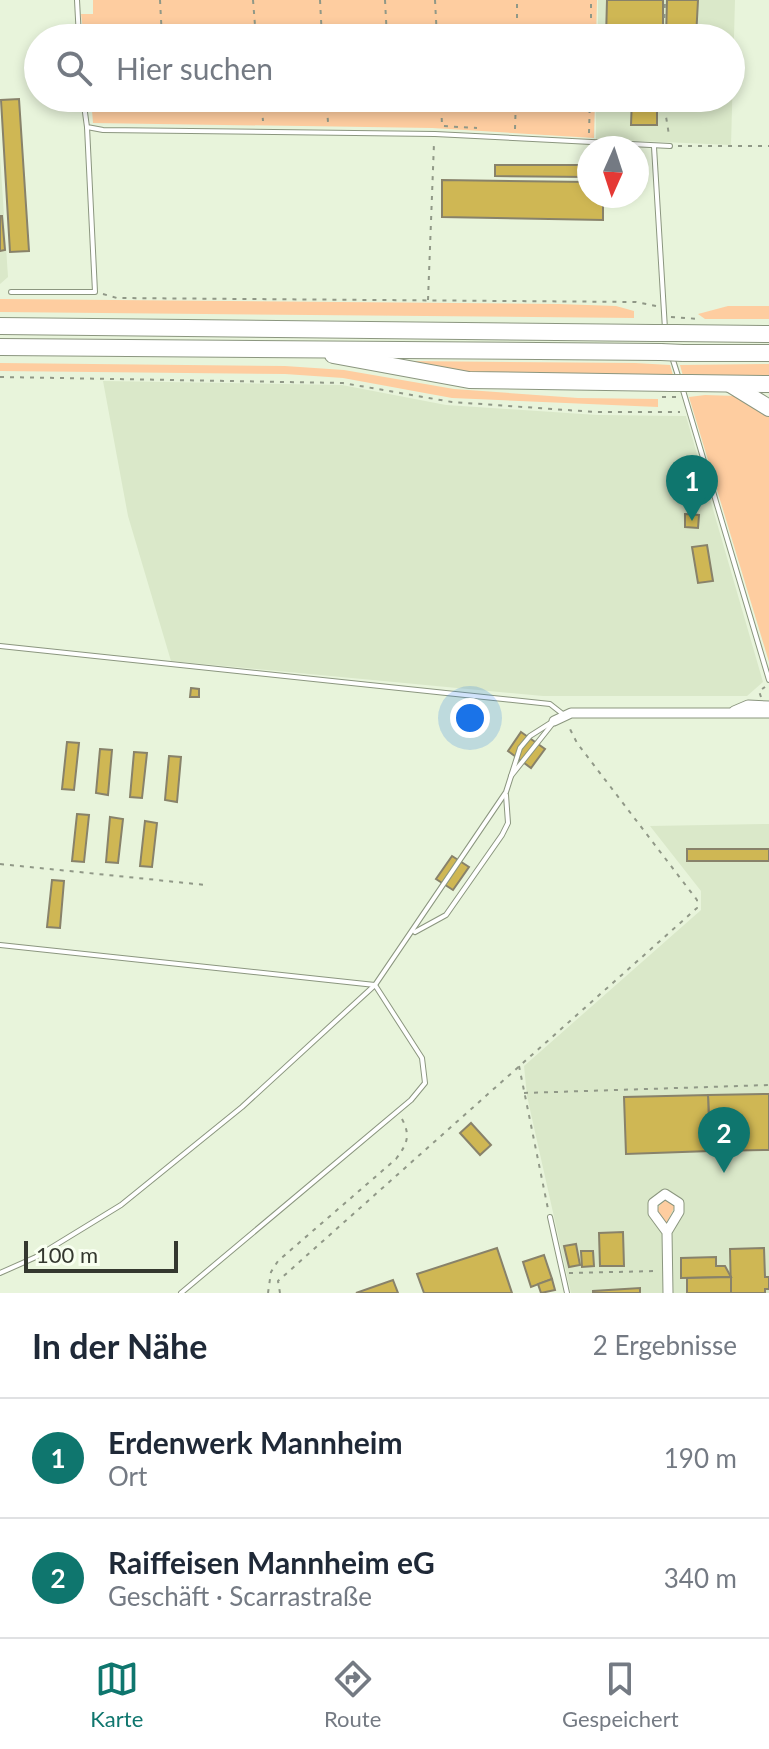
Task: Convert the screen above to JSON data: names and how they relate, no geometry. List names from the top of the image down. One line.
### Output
{"scale_bar":"100 m","north":"bottom","page":{"search":"Hier suchen","pins":["1","2"],"scale":"100 m","heading":["In der Nähe","2 Ergebnisse"],"list":[{"mark":"1","name":"Erdenwerk Mannheim","note":"Ort","value":"190 m"},{"mark":"2","name":"Raiffeisen Mannheim eG","note":"Geschäft · Scarrastraße","value":"340 m"}],"nav":["Karte","Route","Gespeichert"]}}
